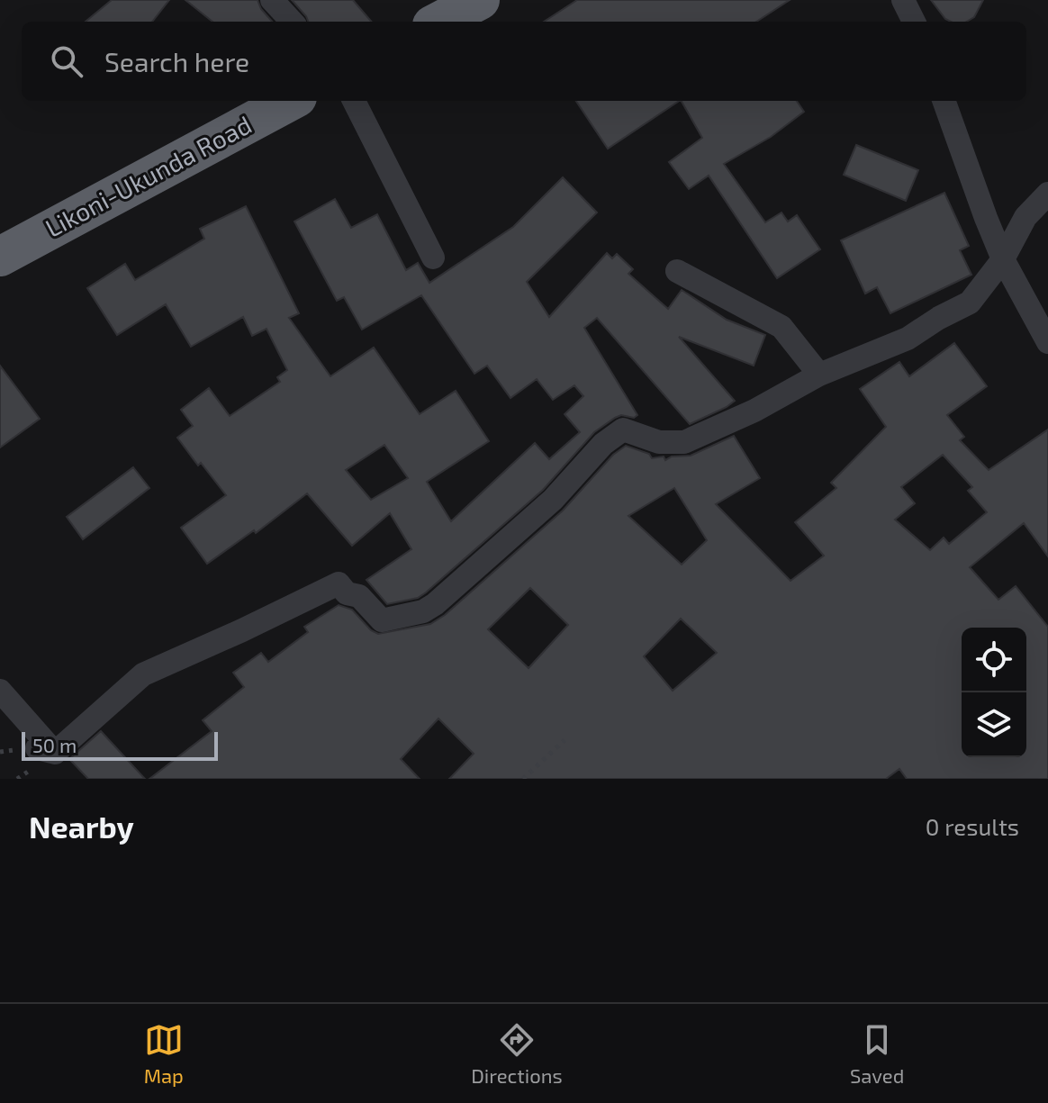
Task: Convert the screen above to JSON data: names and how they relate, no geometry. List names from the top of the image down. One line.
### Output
{"streets":{"highway":["Likoni-Ukunda Road"]},"scale_bar":"50 m","page":{"search":"Search here","scale":"50 m","heading":["Nearby","0 results"],"nav":["Map","Directions","Saved"]}}
